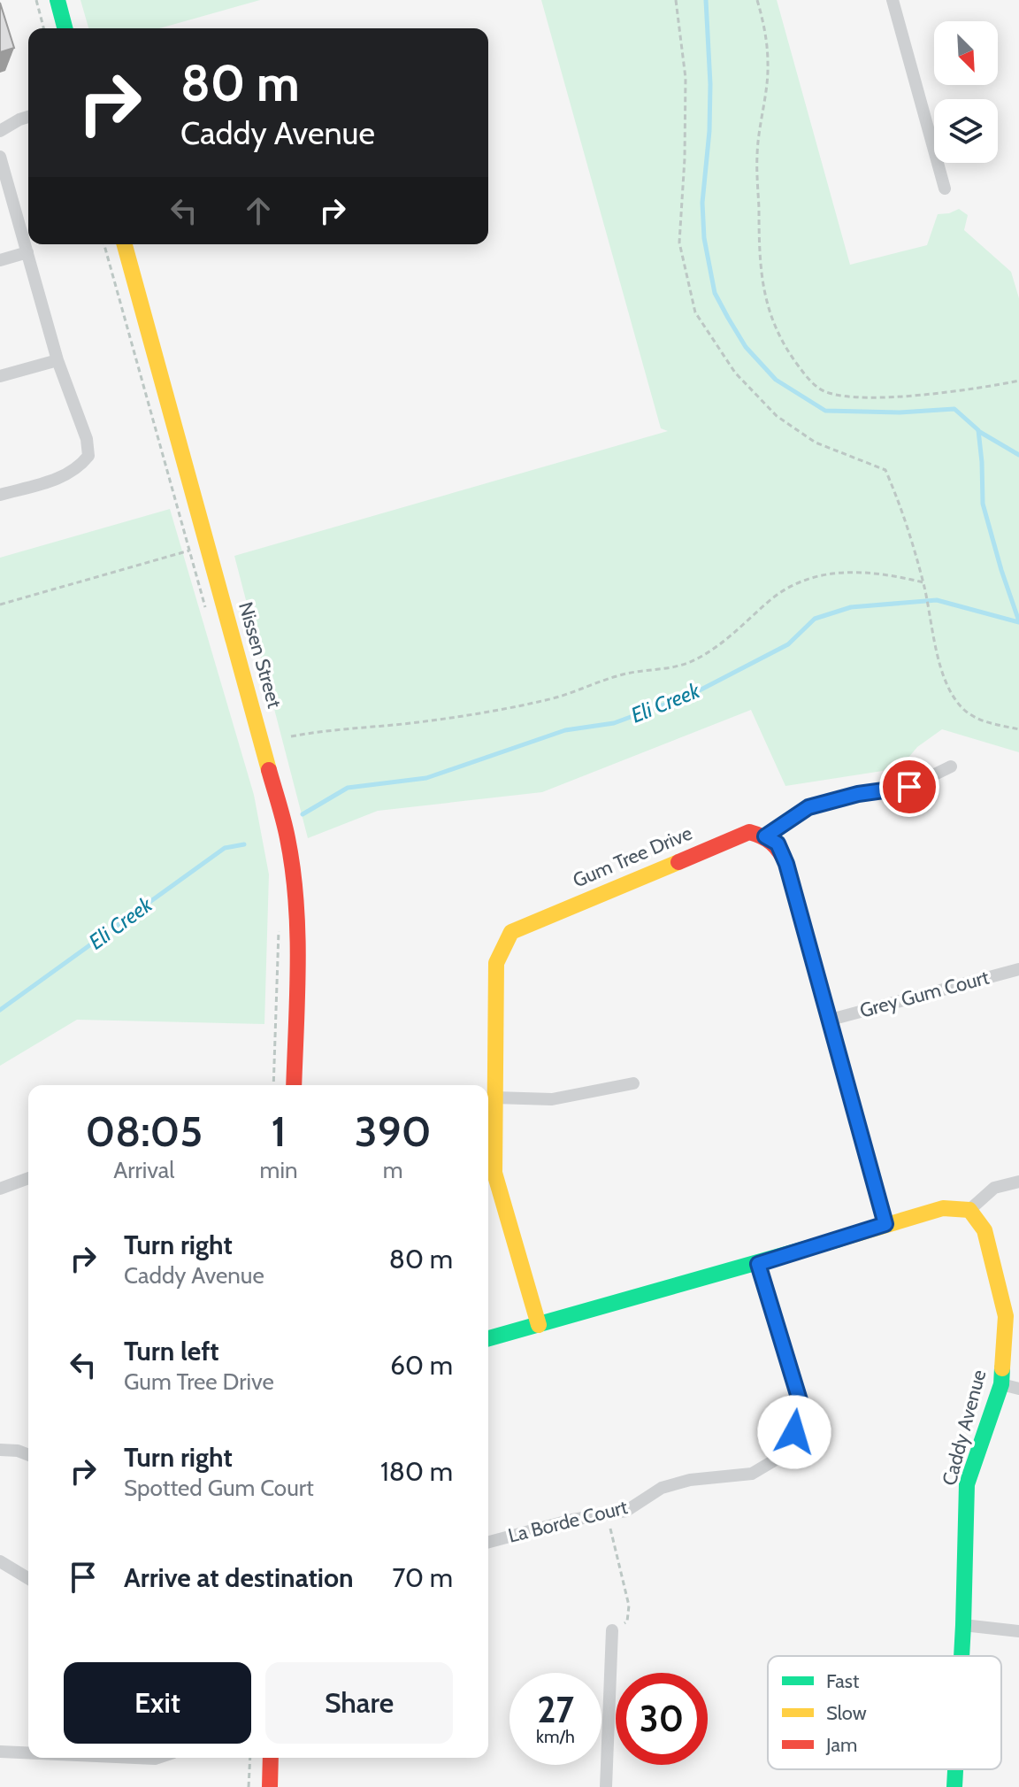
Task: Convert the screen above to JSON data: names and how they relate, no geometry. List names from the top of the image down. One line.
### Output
{"streets":{"street":["Nissen Street","Gum Tree Drive","Grey Gum Court","Caddy Avenue","La Borde Court"]},"water":["Eli Creek"],"legend":["Fast","Slow","Jam"],"north":"bottom right","page":{"turn":["80 m","Caddy Avenue"],"eta":["08:05","Arrival","1","min","390","m"],"list":[{"name":"Turn right","note":"Caddy Avenue","value":"80 m"},{"name":"Turn left","note":"Gum Tree Drive","value":"60 m"},{"name":"Turn right","note":"Spotted Gum Court","value":"180 m"},{"name":"Arrive at destination","value":"70 m"}],"buttons":["Exit","Share"],"speed":"27 km/h","limit":"30"}}
